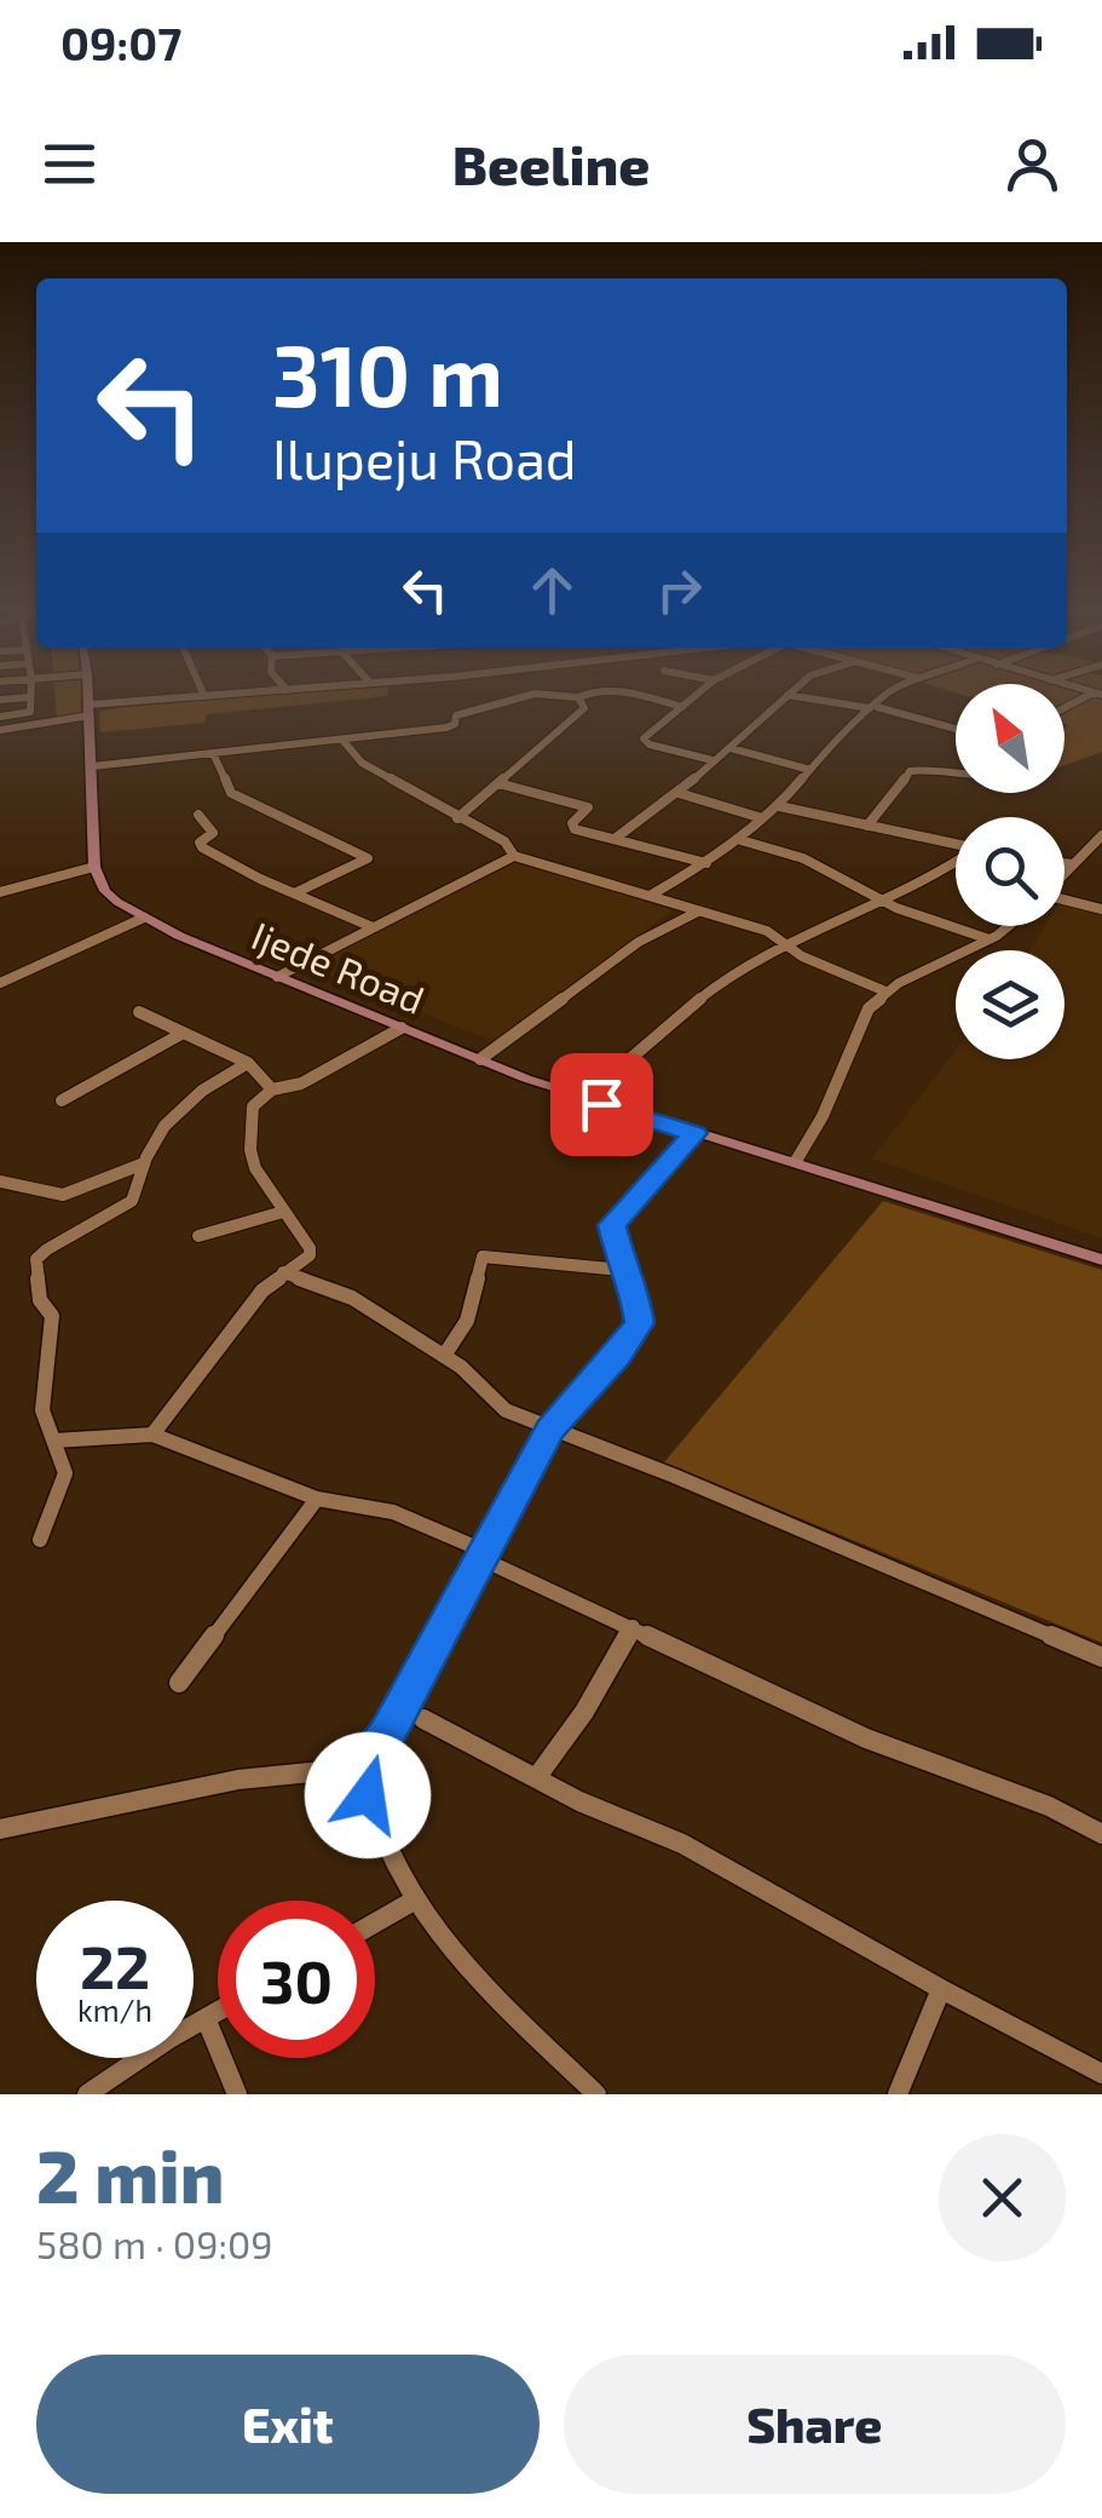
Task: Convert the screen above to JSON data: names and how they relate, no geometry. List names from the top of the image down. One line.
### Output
{"streets":{"main road":["Ijede Road"]},"north":"top left","page":{"status":"09:07","header":"Beeline","turn":["310 m","Ilupeju Road"],"speed":"22 km/h","limit":"30","heading":["2 min","580 m · 09:09"],"buttons":["Exit","Share"]}}
